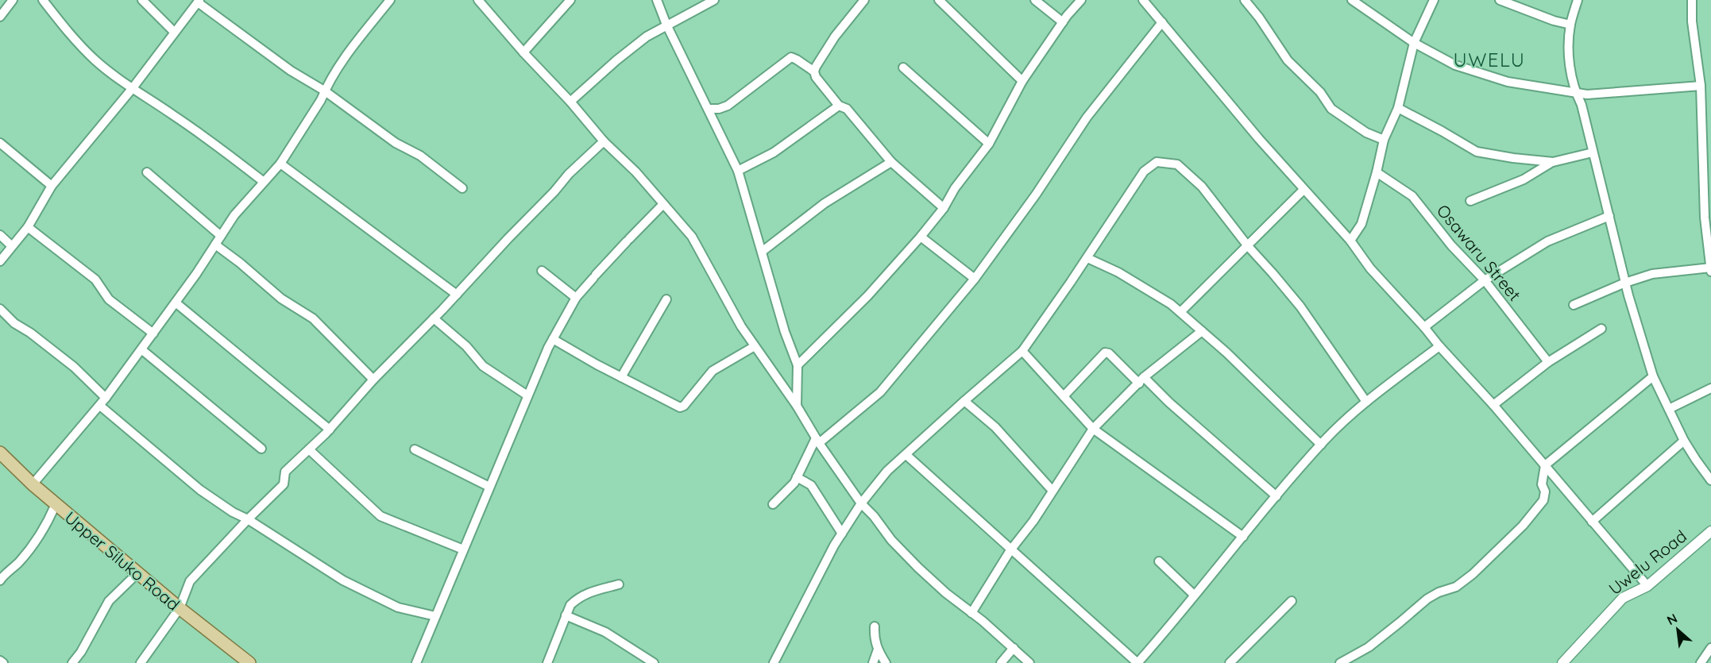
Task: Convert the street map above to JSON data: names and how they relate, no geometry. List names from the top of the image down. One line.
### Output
{"streets":{"main road":["Upper Siluko Road"],"street":["Osawaru Street","Uwelu Road"]},"districts":["UWELU"],"north":"top left"}
